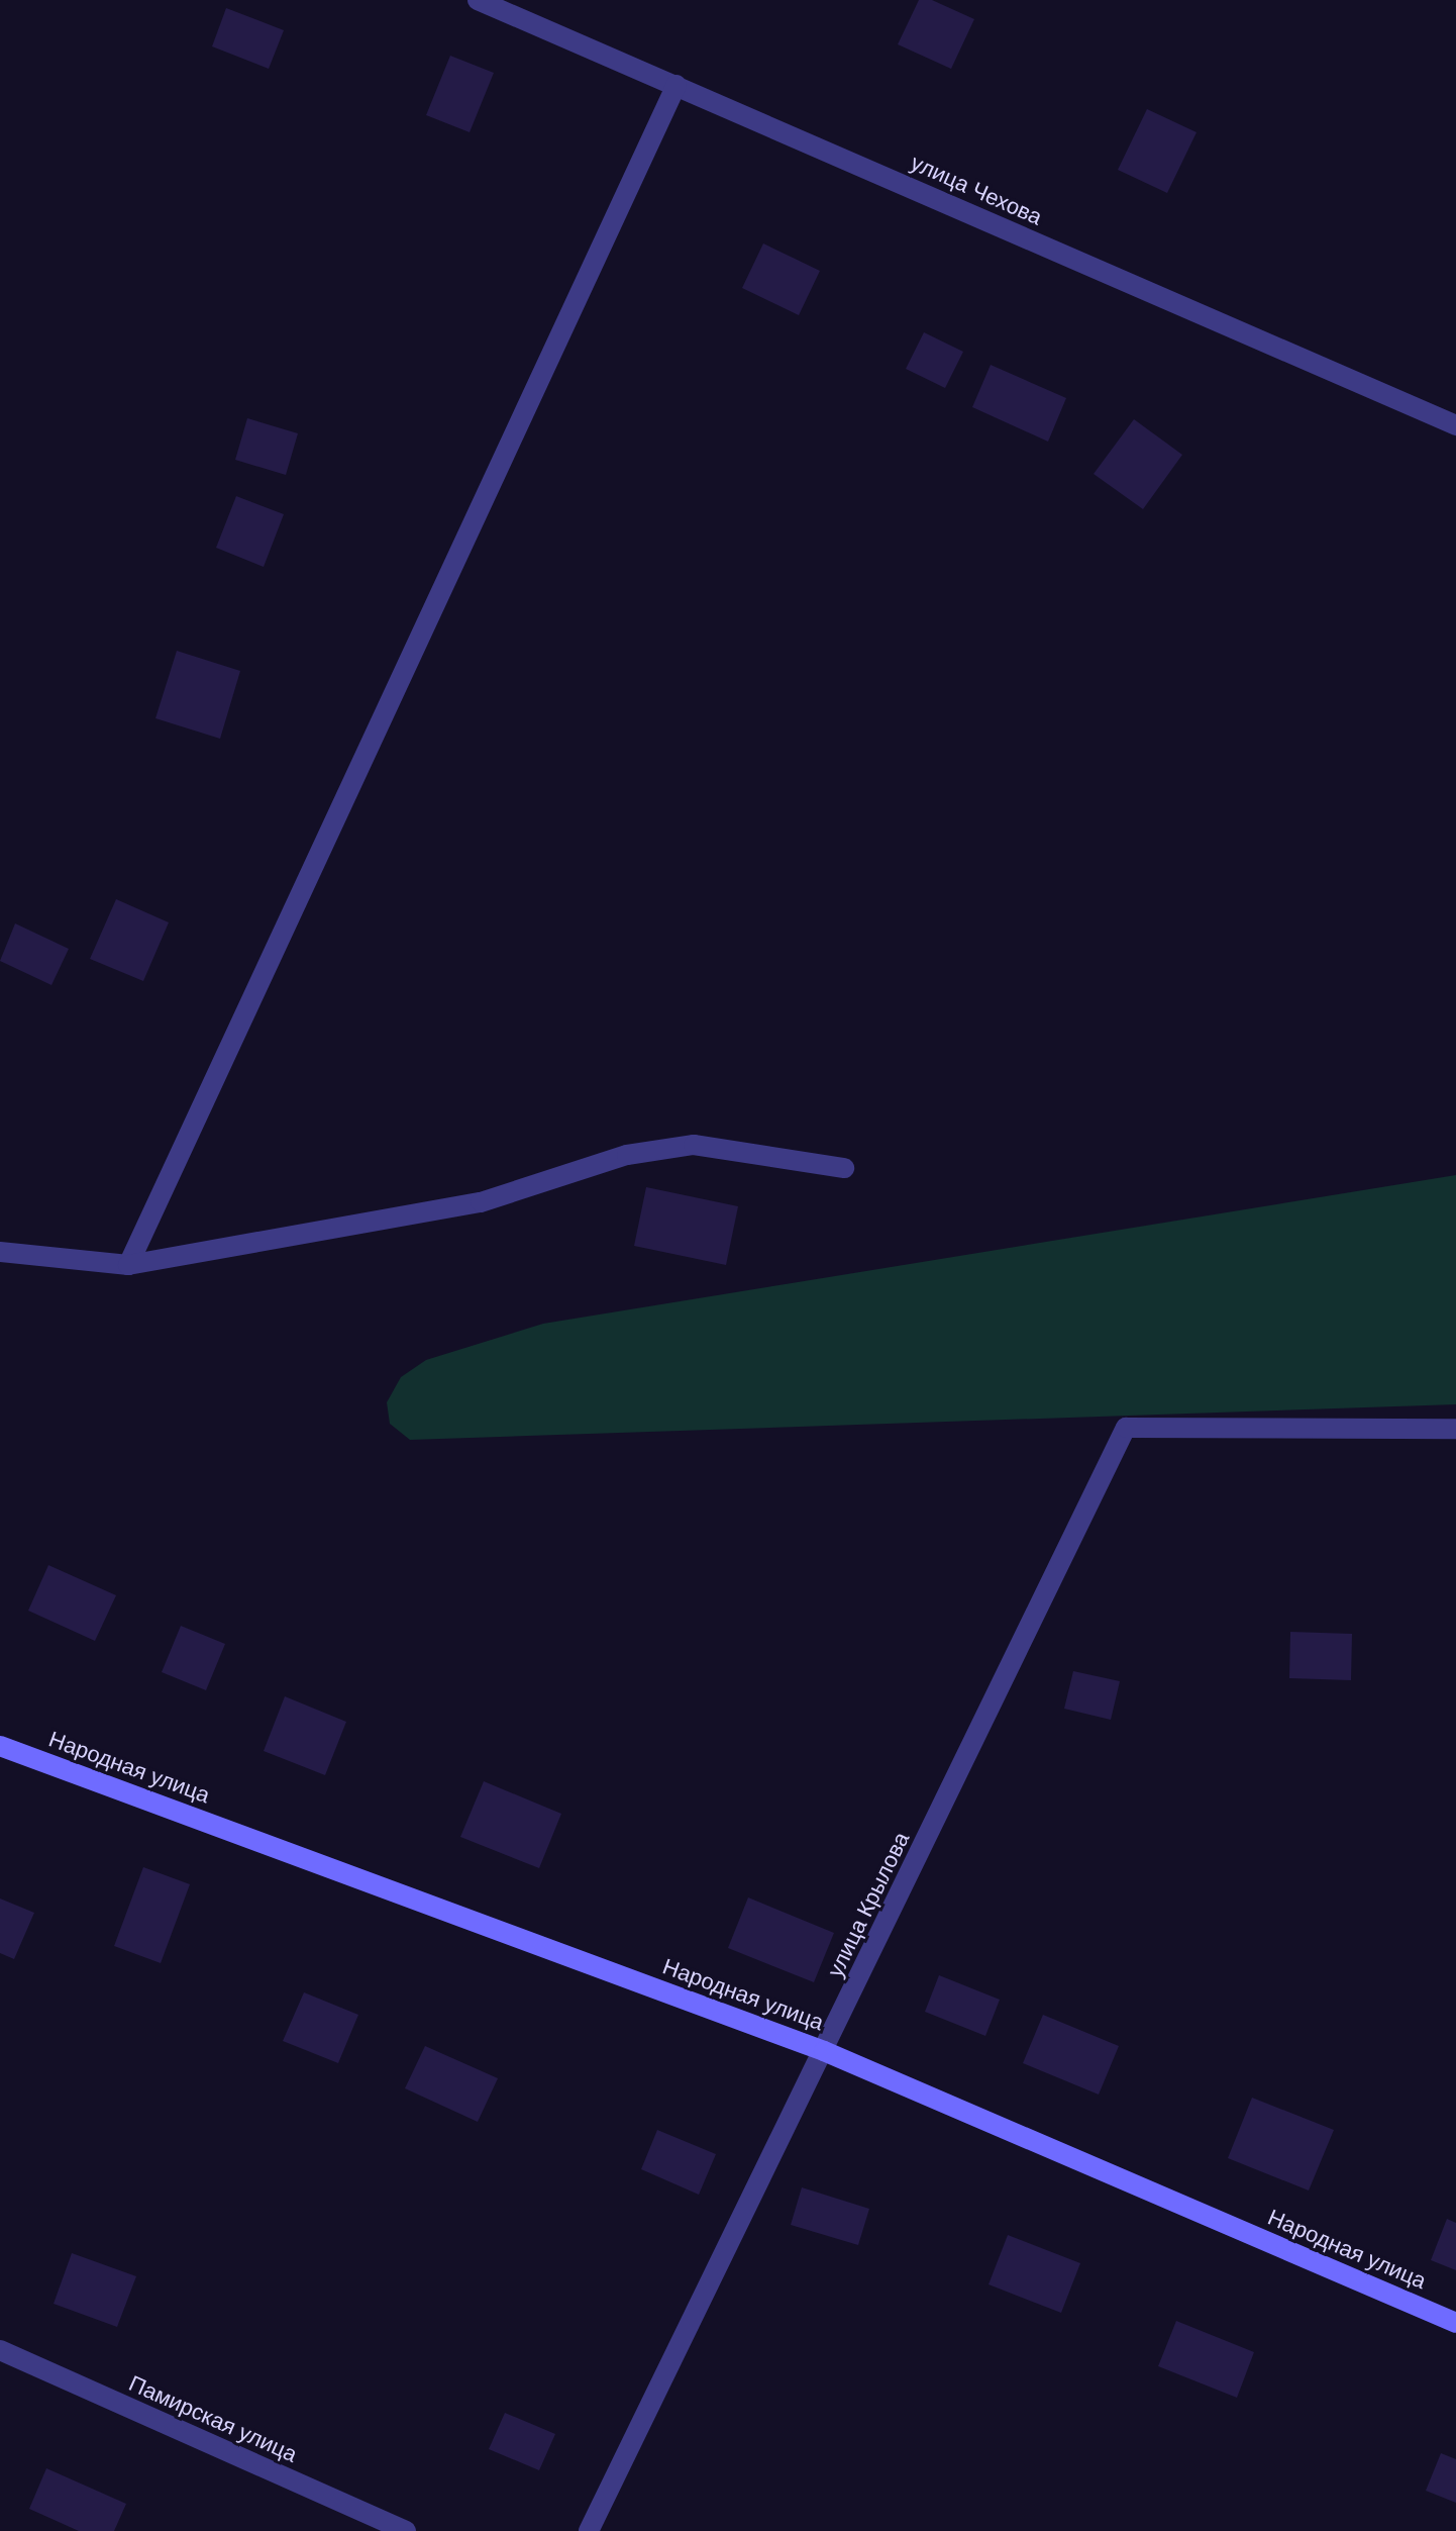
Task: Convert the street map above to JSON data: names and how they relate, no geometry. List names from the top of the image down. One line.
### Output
{"streets":{"street":["улица Чехова","Народная улица","улица Крылова","Памирская улица"]},"crossings":[["Народная улица","улица Крылова"]]}
